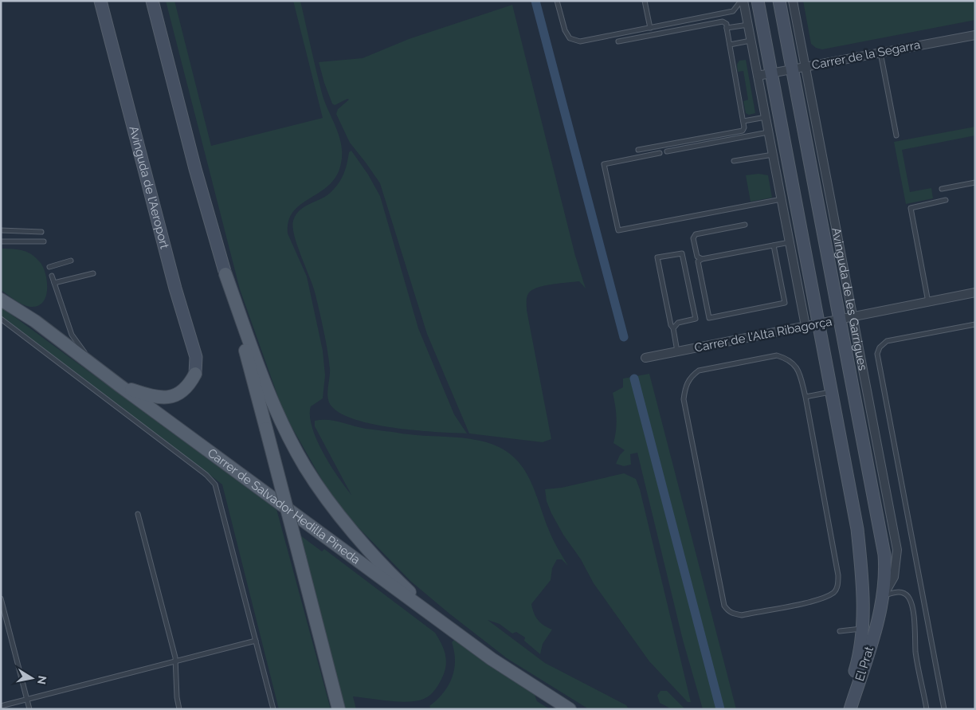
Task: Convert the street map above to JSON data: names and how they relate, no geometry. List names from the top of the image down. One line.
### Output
{"streets":{"main road":["Carrer de Salvador Hedilla Pineda"],"street":["Carrer de la Segarra","Avinguda de l'Aeroport","Avinguda de les Garrigues","Carrer de l'Alta Ribagorça","El Prat"]},"crossings":[["Carrer de la Segarra","Avinguda de les Garrigues"],["Avinguda de les Garrigues","Carrer de l'Alta Ribagorça"],["Avinguda de les Garrigues","El Prat"]],"north":"right"}
